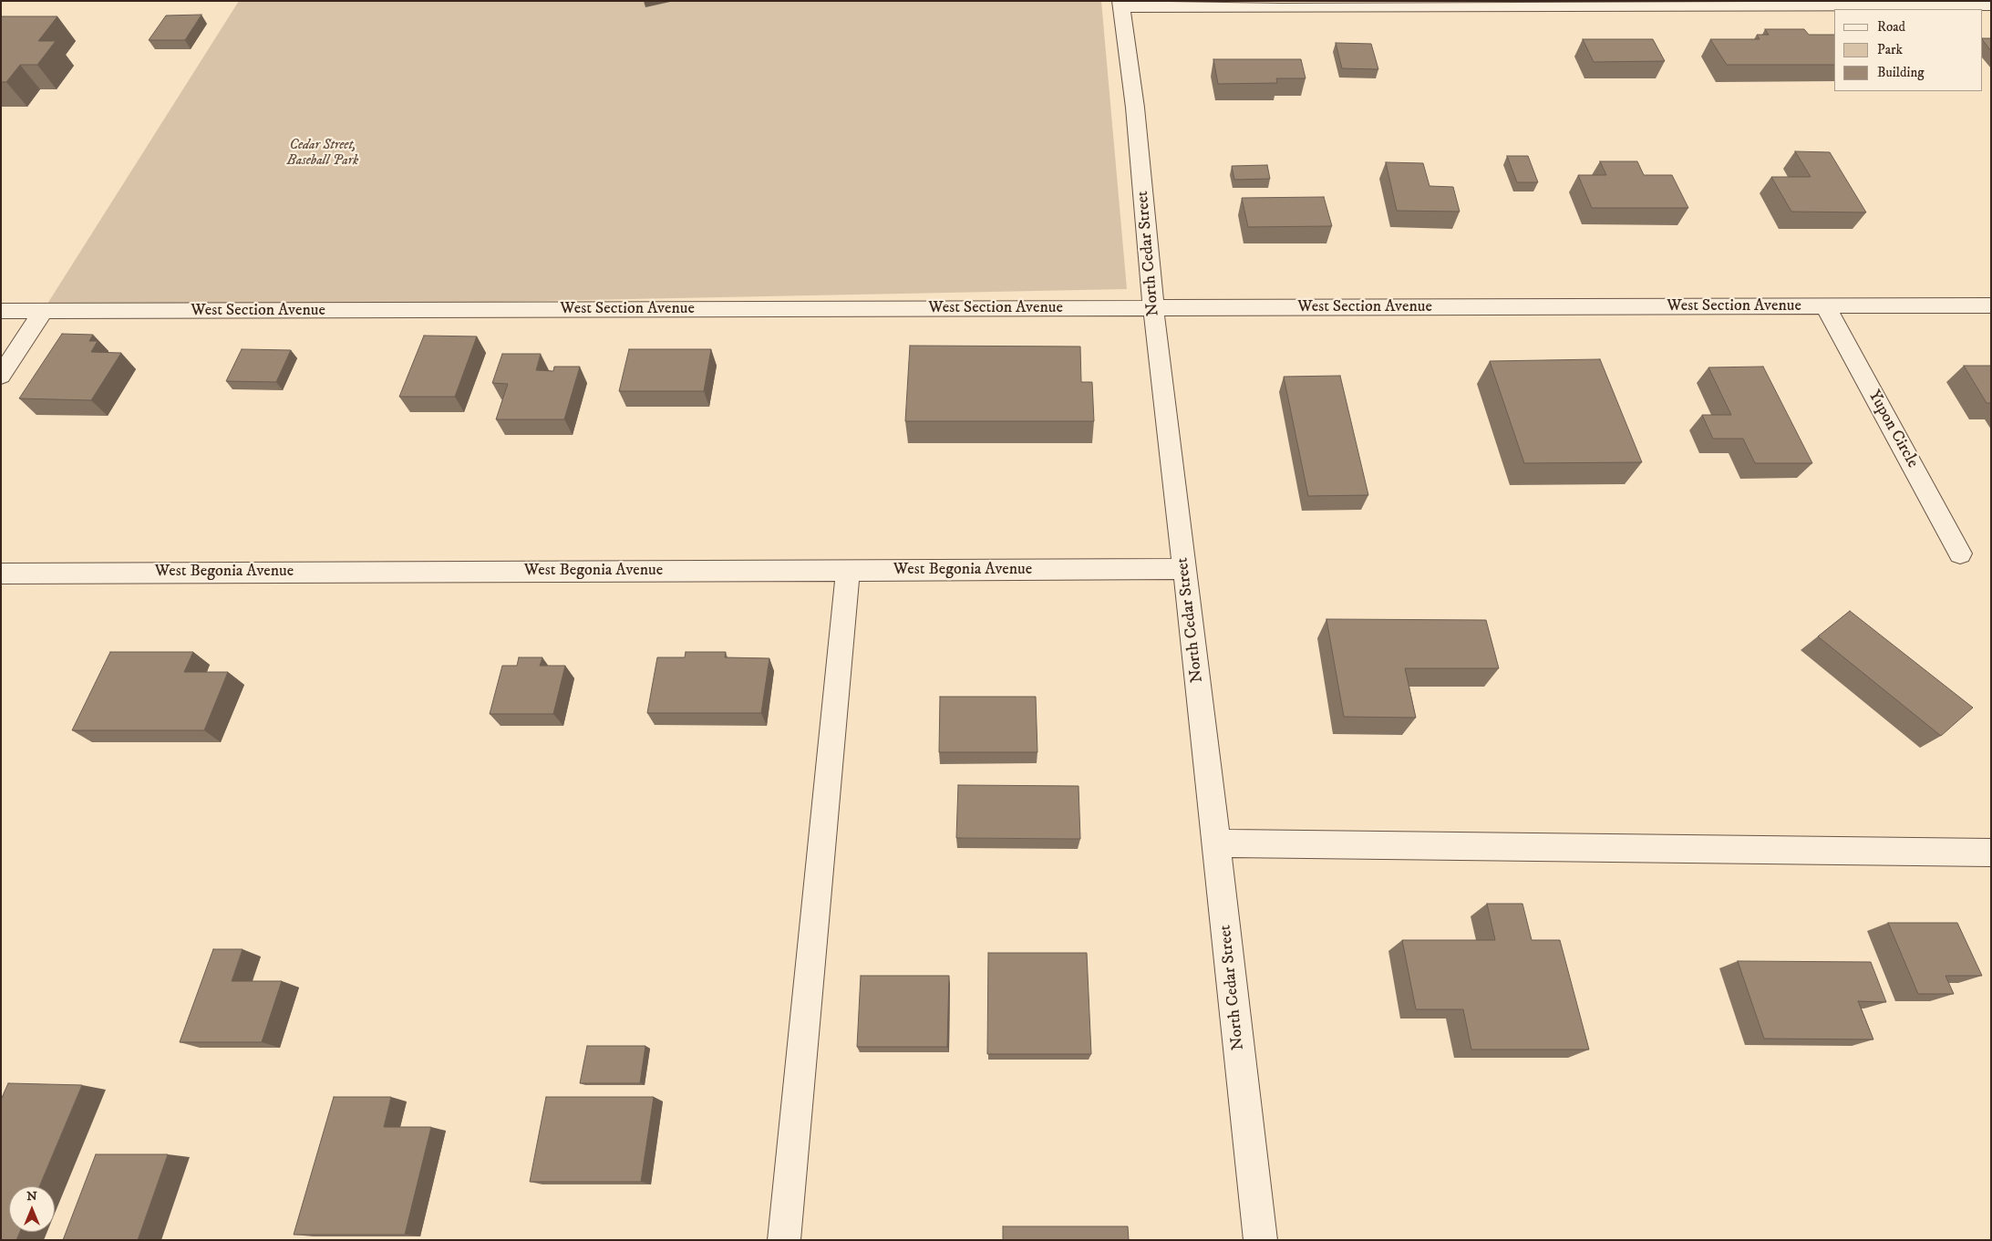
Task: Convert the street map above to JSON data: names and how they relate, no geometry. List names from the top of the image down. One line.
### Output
{"streets":{"street":["North Cedar Street","West Section Avenue","Yupon Circle","West Begonia Avenue"]},"crossings":[["North Cedar Street","West Section Avenue"],["North Cedar Street","West Begonia Avenue"],["West Section Avenue","Yupon Circle"]],"parks":["Cedar Street, Baseball Park"],"legend":["Road","Park","Building"],"north":"top"}
